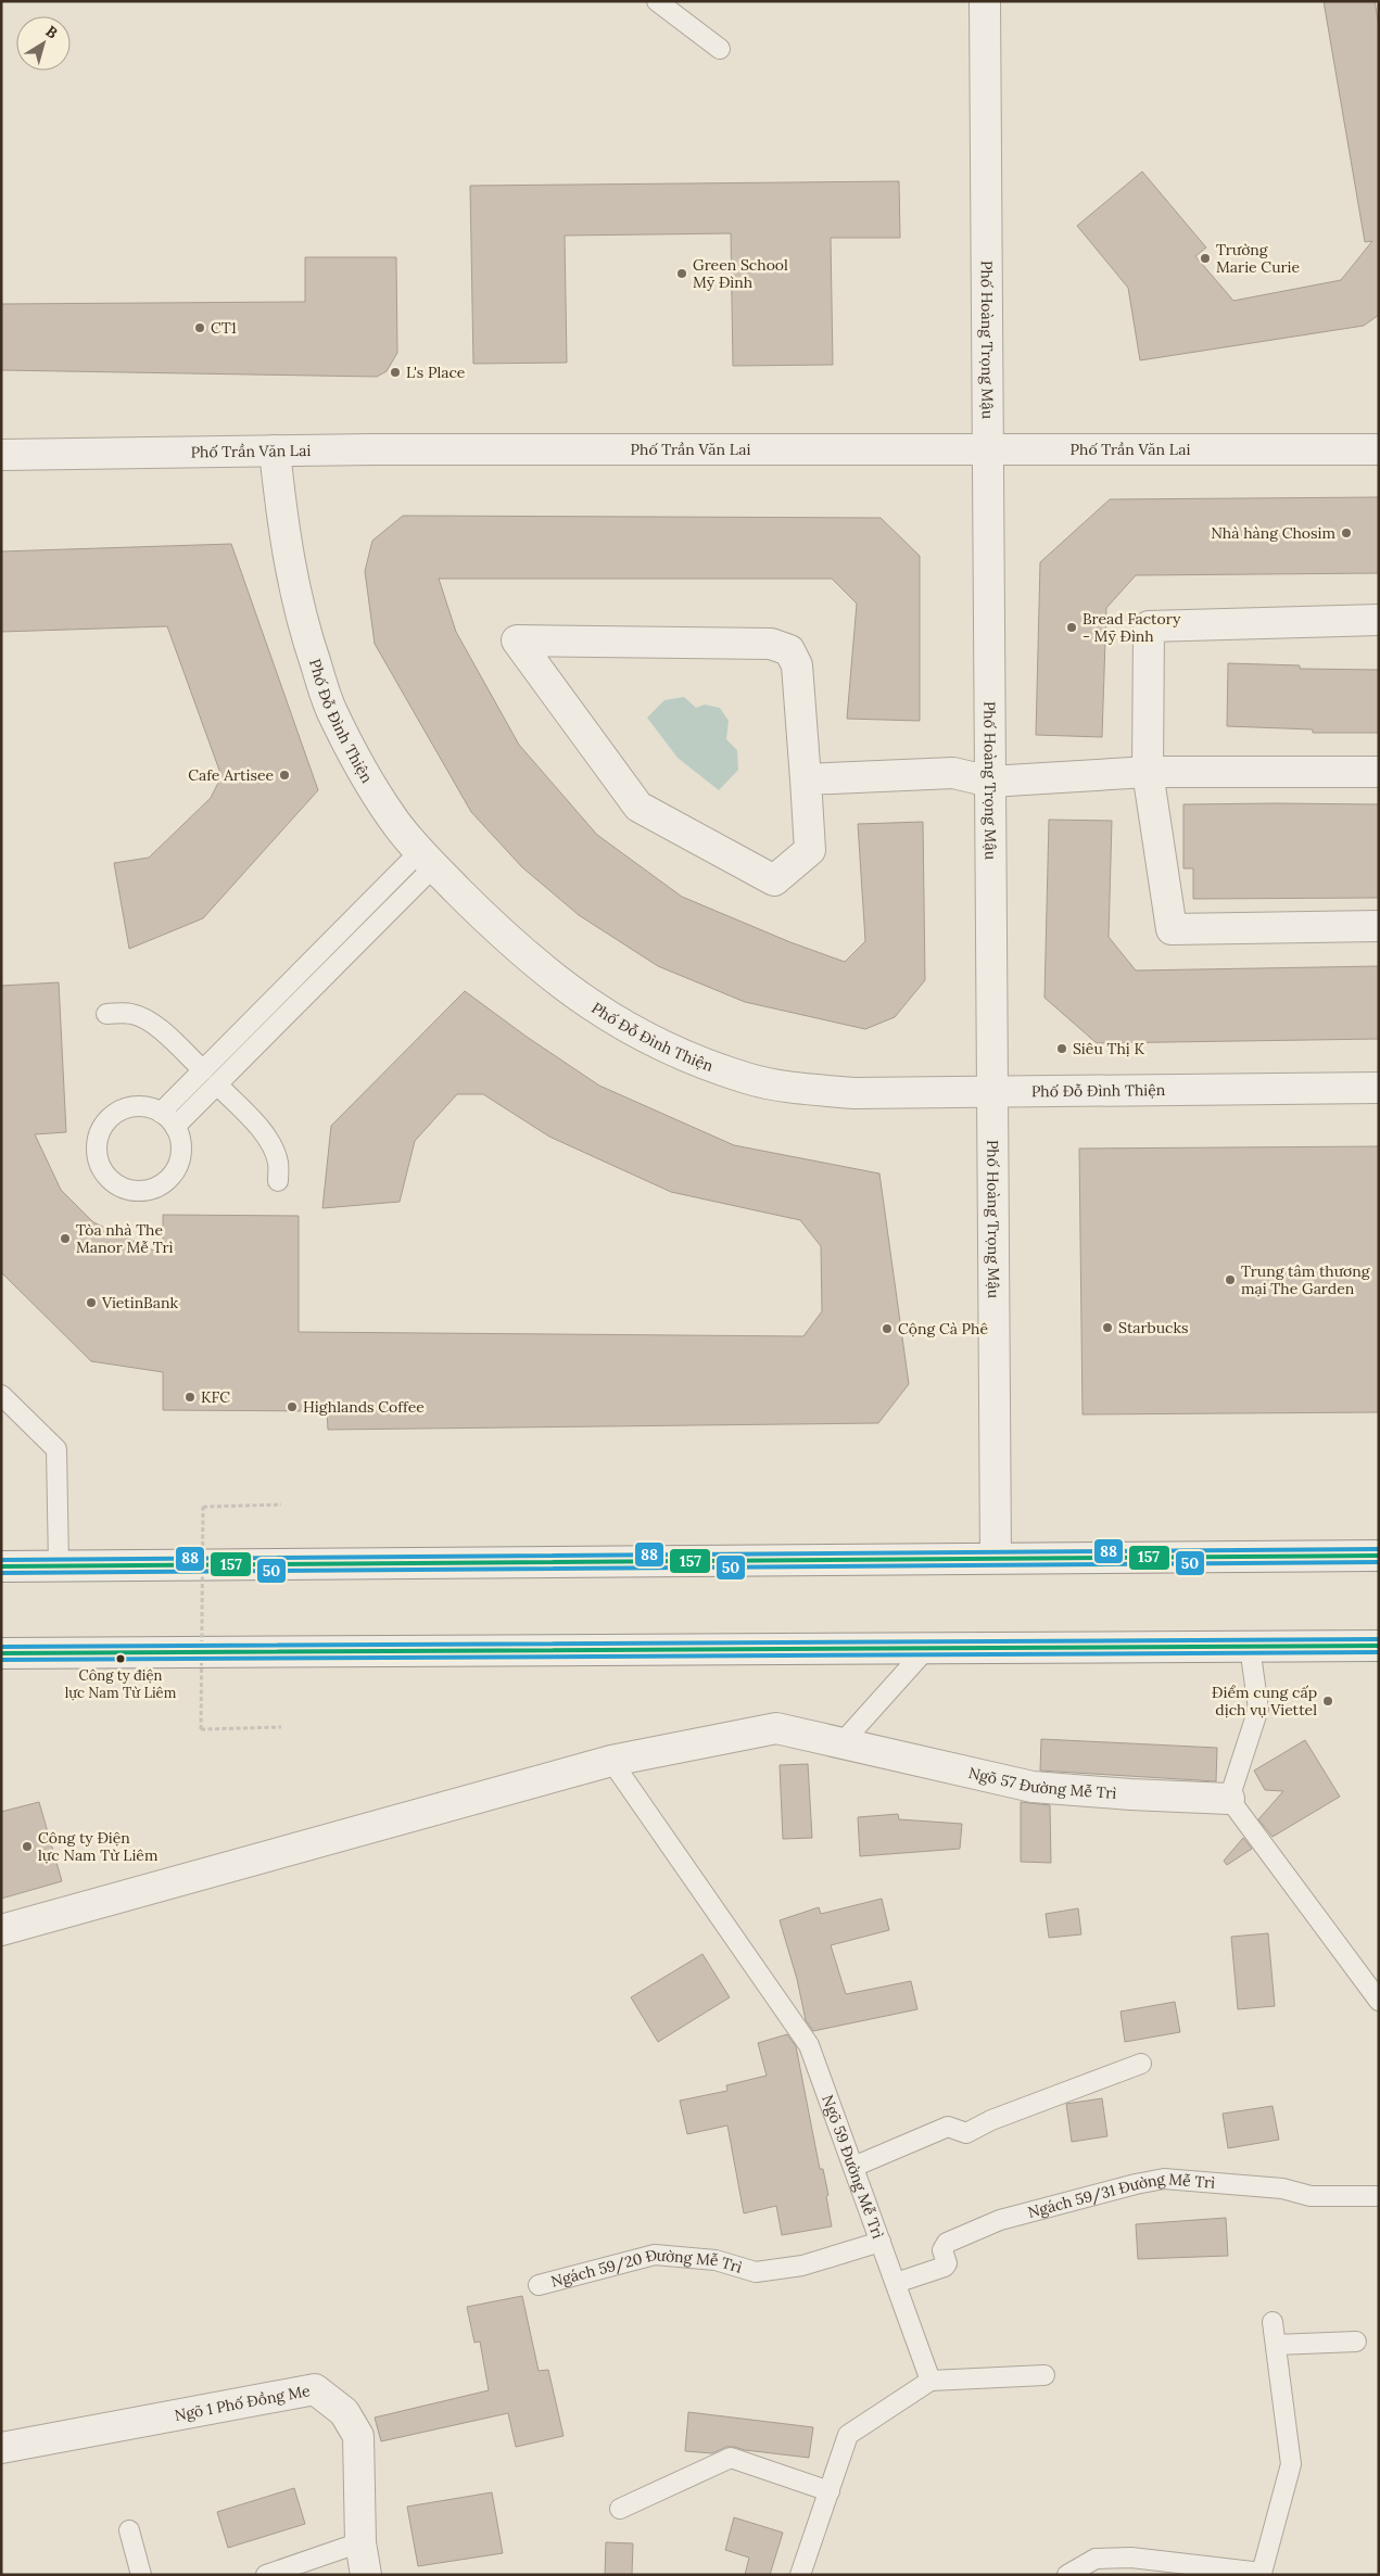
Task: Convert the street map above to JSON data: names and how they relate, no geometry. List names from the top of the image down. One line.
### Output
{"streets":{"street":["Phố Hoàng Trọng Mậu","Phố Trần Văn Lai","Phố Đỗ Đình Thiện","Ngõ 57 Đường Mễ Trì","Ngõ 1 Phố Đồng Me"],"lane":["Ngõ 59 Đường Mễ Trì","Ngách 59/31 Đường Mễ Trì","Ngách 59/20 Đường Mễ Trì"]},"crossings":[["Phố Hoàng Trọng Mậu","Phố Trần Văn Lai"],["Phố Hoàng Trọng Mậu","Phố Đỗ Đình Thiện"],["Phố Trần Văn Lai","Phố Đỗ Đình Thiện"],["Ngõ 57 Đường Mễ Trì","Ngõ 59 Đường Mễ Trì"],["Ngõ 59 Đường Mễ Trì","Ngách 59/31 Đường Mễ Trì"],["Ngõ 59 Đường Mễ Trì","Ngách 59/20 Đường Mễ Trì"]],"places":["Trường Marie Curie","Green School Mỹ Đình","CT1","L's Place","Nhà hàng Chosim","Bread Factory - Mỹ Đình","Cafe Artisee","Siêu Thị K","Tòa nhà The Manor Mễ Trì","Trung tâm thương mại The Garden","VietinBank","Starbucks","Cộng Cà Phê","KFC","Highlands Coffee","Công ty điện lực Nam Từ Liêm","Điểm cung cấp dịch vụ Viettel","Công ty Điện lực Nam Từ Liêm"],"lines":["transit line 88","transit line 157","transit line 50"],"north":"top right"}
